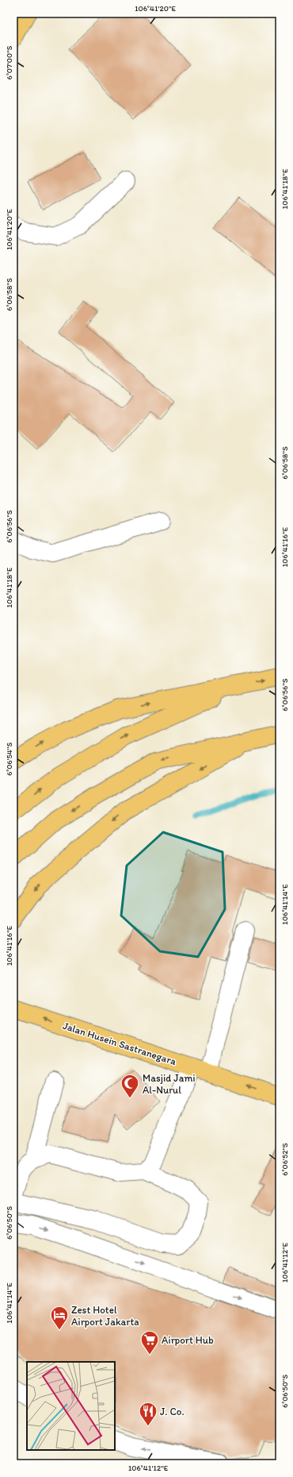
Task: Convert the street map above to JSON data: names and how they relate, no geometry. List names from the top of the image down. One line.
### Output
{"streets":{"main road":["Jalan Husein Sastranegara"]},"one_way":["Jalan Husein Sastranegara"],"places":{"mosque":["Masjid Jami Al-Nurul"],"hotel":["Zest Hotel Airport Jakarta"],"supermarket":["Airport Hub"],"restaurant":["J. Co."]},"coordinates":["106°41'20\"E","6°07'00\"S","106°41'18\"E","6°06'58\"S","6°06'56\"S","106°41'16\"E","6°06'54\"S","106°41'14\"E","6°06'52\"S","6°06'50\"S","106°41'12\"E"]}
